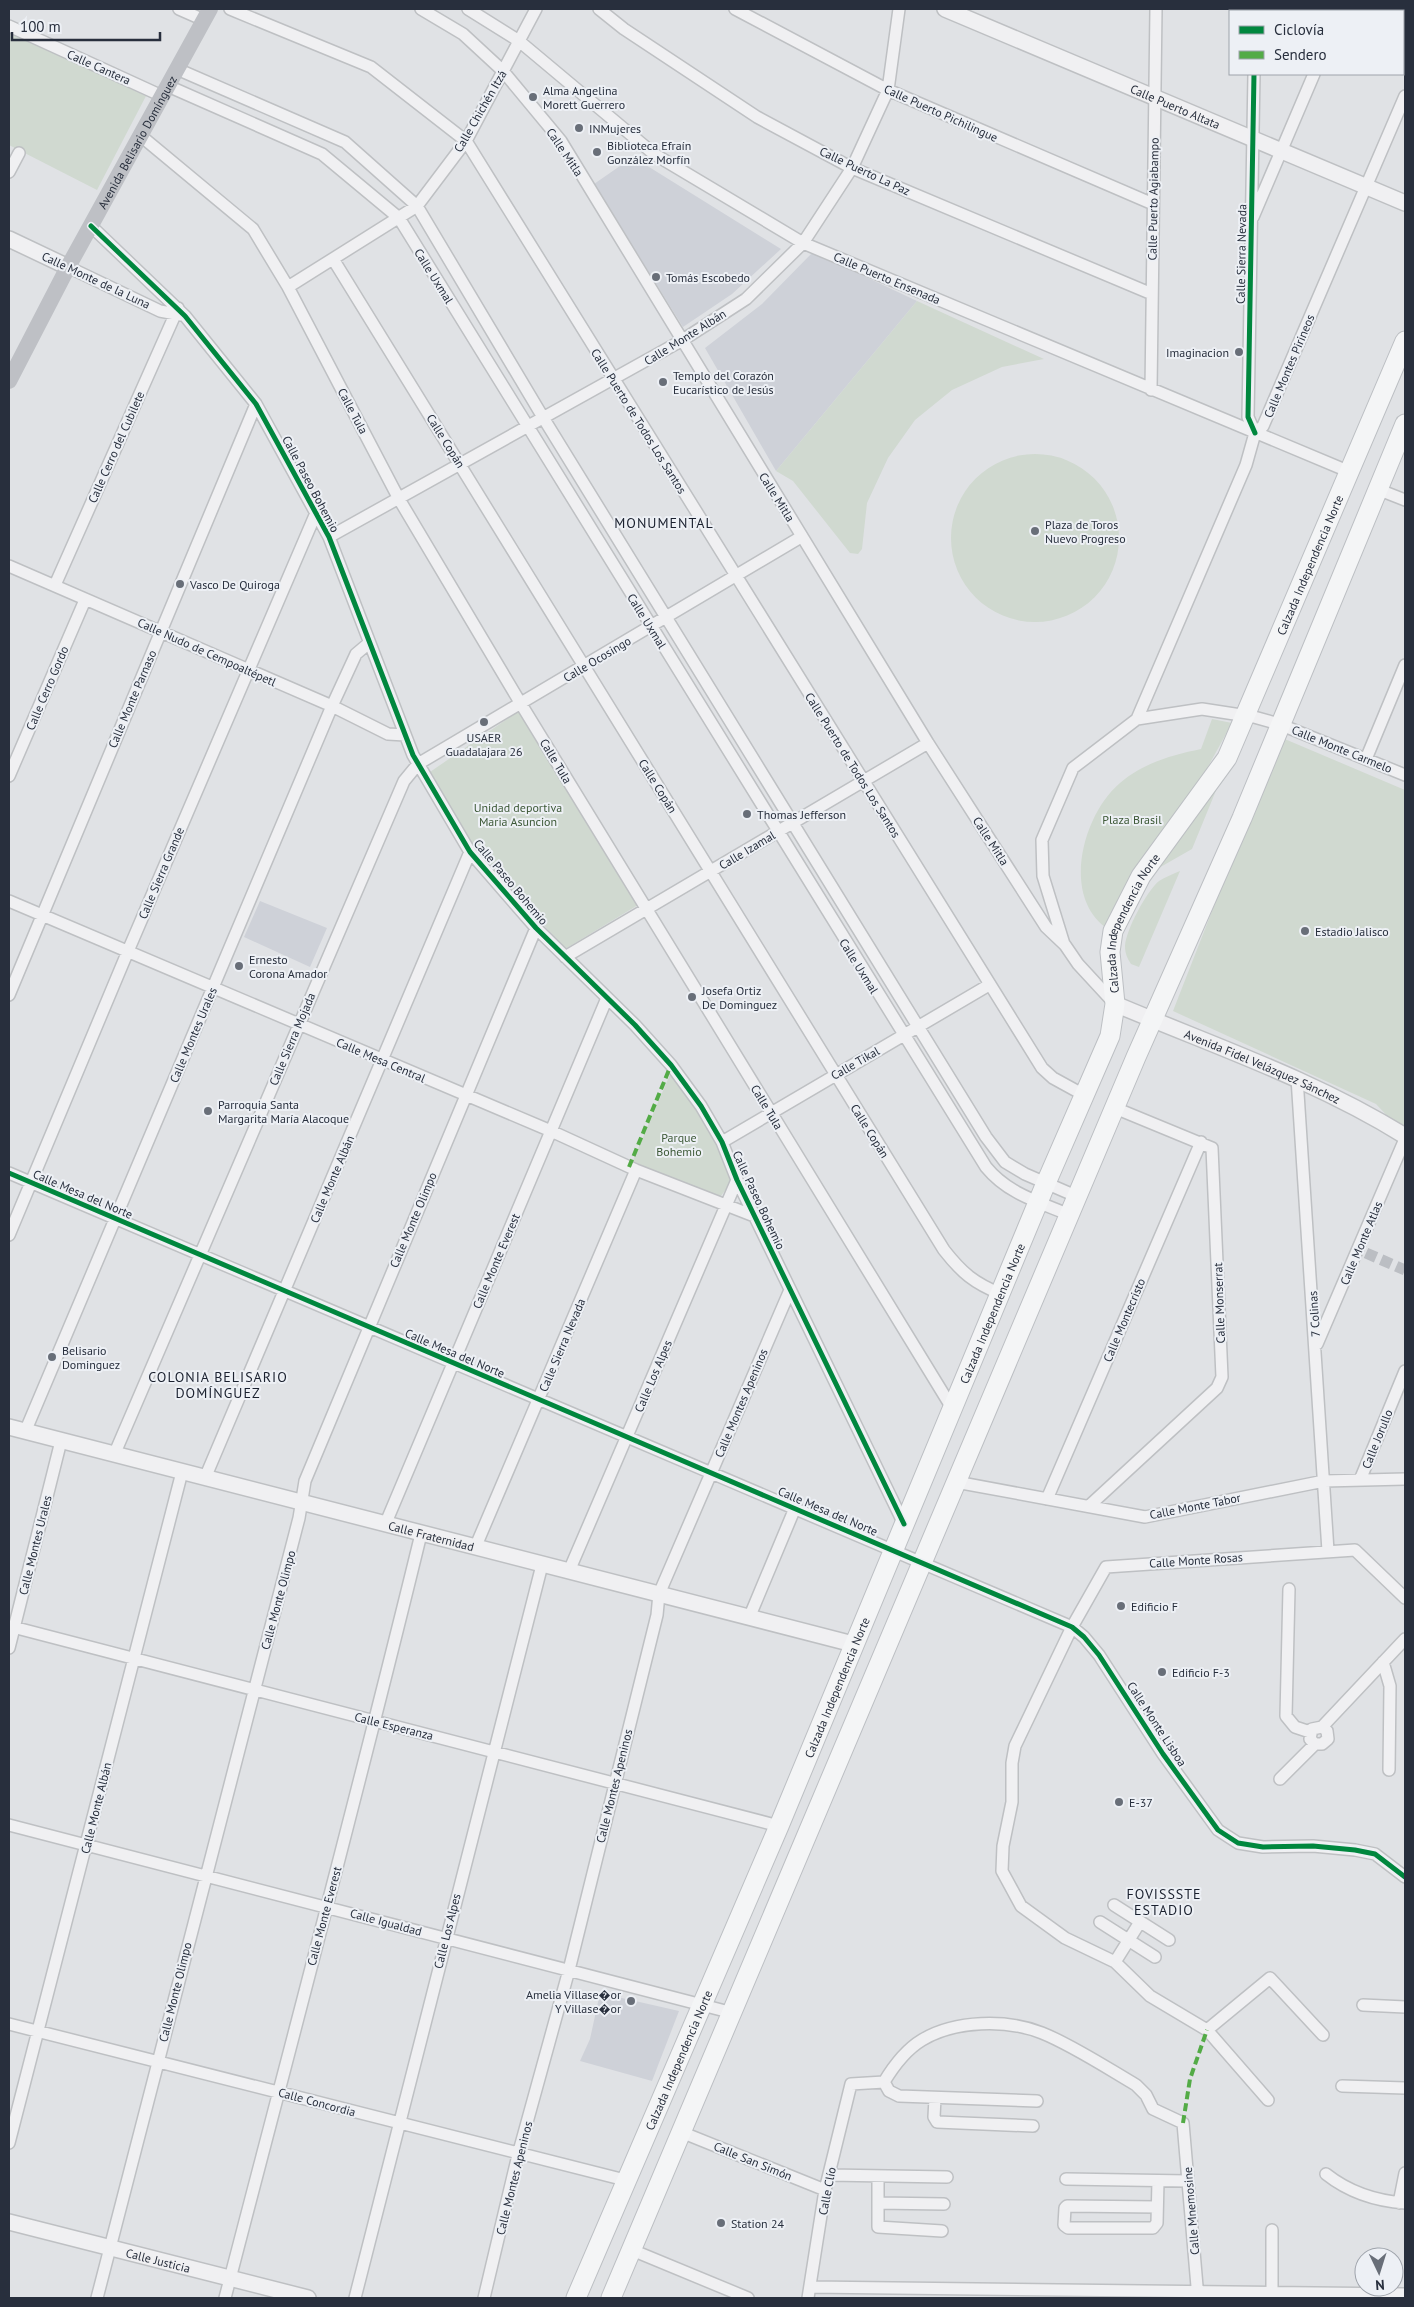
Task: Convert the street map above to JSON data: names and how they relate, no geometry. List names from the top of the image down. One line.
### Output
{"streets":{"main road":["Avenida Belisario Domínguez","Calzada Independencia Norte"],"street":["Calle Cantera","Calle Puerto Altata","Calle Chichén Itzá","Calle Puerto Pichilingue","Calle Mitla","Calle Puerto La Paz","Calle Puerto Agiabampo","Calle Sierra Nevada","Calle Uxmal","Calle Puerto Ensenada","Calle Monte de la Luna","Calle Monte Albán","Calle Montes Pirineos","Calle Tula","Calle Puerto de Todos Los Santos","Calle Copán","Calle Cerro del Cubilete","Calle Paseo Bohemio","Calle Nudo de Cempoaltépetl","Calle Ocosingo","Calle Cerro Gordo","Calle Monte Parnaso","Calle Monte Carmelo","Calle Izamal","Calle Sierra Grande","Calle Montes Urales","Calle Sierra Mojada","Calle Mesa Central","Calle Tikal","Avenida Fidel Velázquez Sánchez","Calle Mesa del Norte","Calle Monte Olimpo","Calle Monte Atlas","Calle Monte Everest","Calle Monserrat","7 Colinas","Calle Montecristo","Calle Los Alpes","Calle Montes Apeninos","Calle Jorullo","Calle Monte Tabor","Calle Fraternidad","Calle Monte Rosas","Calle Monte Lisboa","Calle Esperanza","Calle Igualdad","Calle Concordia","Calle San Simón","Calle Clío","Calle Mnemosine","Calle Justicia"]},"crossings":[["Calle Cantera","Avenida Belisario Domínguez"],["Calle Cantera","Calle Uxmal"],["Calle Puerto Altata","Calle Puerto Agiabampo"],["Calle Puerto Altata","Calle Sierra Nevada"],["Calle Puerto Altata","Calle Montes Pirineos"],["Calle Chichén Itzá","Calle Mitla"],["Calle Chichén Itzá","Calle Uxmal"],["Calle Chichén Itzá","Calle Puerto Ensenada"],["Calle Chichén Itzá","Calle Tula"],["Calle Chichén Itzá","Calle Puerto de Todos Los Santos"],["Calle Chichén Itzá","Calle Copán"],["Calle Puerto Pichilingue","Calle Puerto Agiabampo"],["Calle Puerto Pichilingue","Calle Monte Albán"],["Avenida Belisario Domínguez","Calle Uxmal"],["Avenida Belisario Domínguez","Calle Monte de la Luna"],["Avenida Belisario Domínguez","Calle Tula"],["Avenida Belisario Domínguez","Calle Paseo Bohemio"],["Calle Mitla","Calle Monte Albán"],["Calle Mitla","Calzada Independencia Norte"],["Calle Mitla","Calle Ocosingo"],["Calle Mitla","Calle Izamal"],["Calle Mitla","Avenida Fidel Velázquez Sánchez"],["Calle Puerto La Paz","Calle Puerto Agiabampo"],["Calle Puerto La Paz","Calle Monte Albán"],["Calle Puerto Agiabampo","Calle Puerto Ensenada"],["Calle Sierra Nevada","Calle Puerto Ensenada"],["Calle Sierra Nevada","Calle Montes Pirineos"],["Calle Sierra Nevada","Calle Mesa Central"],["Calle Sierra Nevada","Calle Mesa del Norte"],["Calle Sierra Nevada","Calle Fraternidad"],["Calle Uxmal","Calle Monte Albán"],["Calle Uxmal","Calzada Independencia Norte"],["Calle Uxmal","Calle Ocosingo"],["Calle Uxmal","Calle Izamal"],["Calle Uxmal","Calle Tikal"],["Calle Puerto Ensenada","Calle Monte Albán"],["Calle Puerto Ensenada","Calle Montes Pirineos"],["Calle Puerto Ensenada","Calzada Independencia Norte"],["Calle Monte de la Luna","Calle Cerro del Cubilete"],["Calle Monte de la Luna","Calle Paseo Bohemio"],["Calle Monte Albán","Calle Tula"],["Calle Monte Albán","Calle Puerto de Todos Los Santos"],["Calle Monte Albán","Calle Copán"],["Calle Monte Albán","Calle Paseo Bohemio"],["Calle Monte Albán","Calle Mesa Central"],["Calle Monte Albán","Calle Mesa del Norte"],["Calle Monte Albán","Calle Fraternidad"],["Calle Monte Albán","Calle Esperanza"],["Calle Monte Albán","Calle Igualdad"],["Calle Monte Albán","Calle Concordia"],["Calle Tula","Calzada Independencia Norte"],["Calle Tula","Calle Ocosingo"],["Calle Tula","Calle Izamal"],["Calle Tula","Calle Tikal"],["Calle Puerto de Todos Los Santos","Calzada Independencia Norte"],["Calle Puerto de Todos Los Santos","Calle Ocosingo"],["Calle Puerto de Todos Los Santos","Calle Izamal"],["Calle Puerto de Todos Los Santos","Calle Tikal"],["Calle Copán","Calzada Independencia Norte"],["Calle Copán","Calle Ocosingo"],["Calle Copán","Calle Izamal"],["Calle Copán","Calle Tikal"],["Calle Cerro del Cubilete","Calle Paseo Bohemio"],["Calle Cerro del Cubilete","Calle Nudo de Cempoaltépetl"],["Calle Paseo Bohemio","Calzada Independencia Norte"],["Calle Paseo Bohemio","Calle Nudo de Cempoaltépetl"],["Calle Paseo Bohemio","Calle Ocosingo"],["Calle Paseo Bohemio","Calle Monte Parnaso"],["Calle Paseo Bohemio","Calle Izamal"],["Calle Paseo Bohemio","Calle Sierra Grande"],["Calle Paseo Bohemio","Calle Montes Urales"],["Calle Paseo Bohemio","Calle Sierra Mojada"],["Calle Paseo Bohemio","Calle Mesa Central"],["Calle Paseo Bohemio","Calle Tikal"],["Calle Paseo Bohemio","Calle Monte Olimpo"],["Calle Paseo Bohemio","Calle Monte Everest"],["Calle Paseo Bohemio","Calle Los Alpes"],["Calle Paseo Bohemio","Calle Montes Apeninos"],["Calzada Independencia Norte","Avenida Fidel Velázquez Sánchez"],["Calzada Independencia Norte","Calle Mesa del Norte"],["Calzada Independencia Norte","Calle Fraternidad"],["Calzada Independencia Norte","Calle Monte Lisboa"],["Calzada Independencia Norte","Calle Esperanza"],["Calzada Independencia Norte","Calle Igualdad"],["Calzada Independencia Norte","Calle Concordia"],["Calle Nudo de Cempoaltépetl","Calle Cerro Gordo"],["Calle Nudo de Cempoaltépetl","Calle Monte Parnaso"],["Calle Nudo de Cempoaltépetl","Calle Sierra Grande"],["Calle Nudo de Cempoaltépetl","Calle Montes Urales"],["Calle Ocosingo","Calle Sierra Mojada"],["Calle Monte Parnaso","Calle Mesa Central"],["Calle Sierra Grande","Calle Mesa Central"],["Calle Sierra Grande","Calle Mesa del Norte"],["Calle Montes Urales","Calle Mesa Central"],["Calle Montes Urales","Calle Mesa del Norte"],["Calle Montes Urales","Calle Fraternidad"],["Calle Montes Urales","Calle Esperanza"],["Calle Sierra Mojada","Calle Mesa Central"],["Calle Sierra Mojada","Calle Mesa del Norte"],["Calle Sierra Mojada","Calle Fraternidad"],["Calle Mesa Central","Calle Monte Olimpo"],["Calle Mesa Central","Calle Monte Everest"],["Calle Mesa Central","Calle Los Alpes"],["Avenida Fidel Velázquez Sánchez","Calle Monte Atlas"],["Avenida Fidel Velázquez Sánchez","7 Colinas"],["Calle Mesa del Norte","Calle Monte Olimpo"],["Calle Mesa del Norte","Calle Monte Everest"],["Calle Mesa del Norte","Calle Los Alpes"],["Calle Mesa del Norte","Calle Montes Apeninos"],["Calle Mesa del Norte","Calle Monte Lisboa"],["Calle Monte Olimpo","Calle Fraternidad"],["Calle Monte Olimpo","Calle Esperanza"],["Calle Monte Olimpo","Calle Igualdad"],["Calle Monte Olimpo","Calle Concordia"],["Calle Monte Olimpo","Calle Justicia"],["Calle Monte Atlas","7 Colinas"],["Calle Monte Everest","Calle Fraternidad"],["Calle Monte Everest","Calle Esperanza"],["Calle Monte Everest","Calle Igualdad"],["Calle Monte Everest","Calle Concordia"],["Calle Monte Everest","Calle Justicia"],["Calle Monserrat","Calle Montecristo"],["Calle Monserrat","Calle Monte Tabor"],["7 Colinas","Calle Monte Tabor"],["7 Colinas","Calle Monte Rosas"],["Calle Montecristo","Calle Monte Tabor"],["Calle Los Alpes","Calle Fraternidad"],["Calle Los Alpes","Calle Esperanza"],["Calle Los Alpes","Calle Igualdad"],["Calle Los Alpes","Calle Concordia"],["Calle Montes Apeninos","Calle Fraternidad"],["Calle Montes Apeninos","Calle Esperanza"],["Calle Montes Apeninos","Calle Igualdad"],["Calle Montes Apeninos","Calle Concordia"],["Calle Jorullo","Calle Monte Tabor"],["Calle Monte Rosas","Calle Monte Lisboa"],["Calle San Simón","Calle Clío"],["Calle Clío","Calle Mnemosine"]],"districts":["MONUMENTAL","COLONIA BELISARIO DOMÍNGUEZ","FOVISSSTE ESTADIO"],"parks":["Unidad deportiva Maria Asuncion","Plaza Brasil","Parque Bohemio"],"places":["Alma Angelina Morett Guerrero","INMujeres","Biblioteca Efraín González Morfín","Tomás Escobedo","Imaginacion","Templo del Corazón Eucarístico de Jesús","Plaza de Toros Nuevo Progreso","Vasco De Quiroga","USAER Guadalajara 26","Thomas Jefferson","Estadio Jalisco","Ernesto Corona Amador","Josefa Ortiz De Dominguez","Parroquia Santa Margarita María Alacoque","Belisario Dominguez","Edificio F","Edificio F-3","E-37","Amelia Villase�or Y Villase�or","Station 24"],"legend":["Ciclovía","Sendero"],"scale_bar":"100 m","north":"bottom"}
